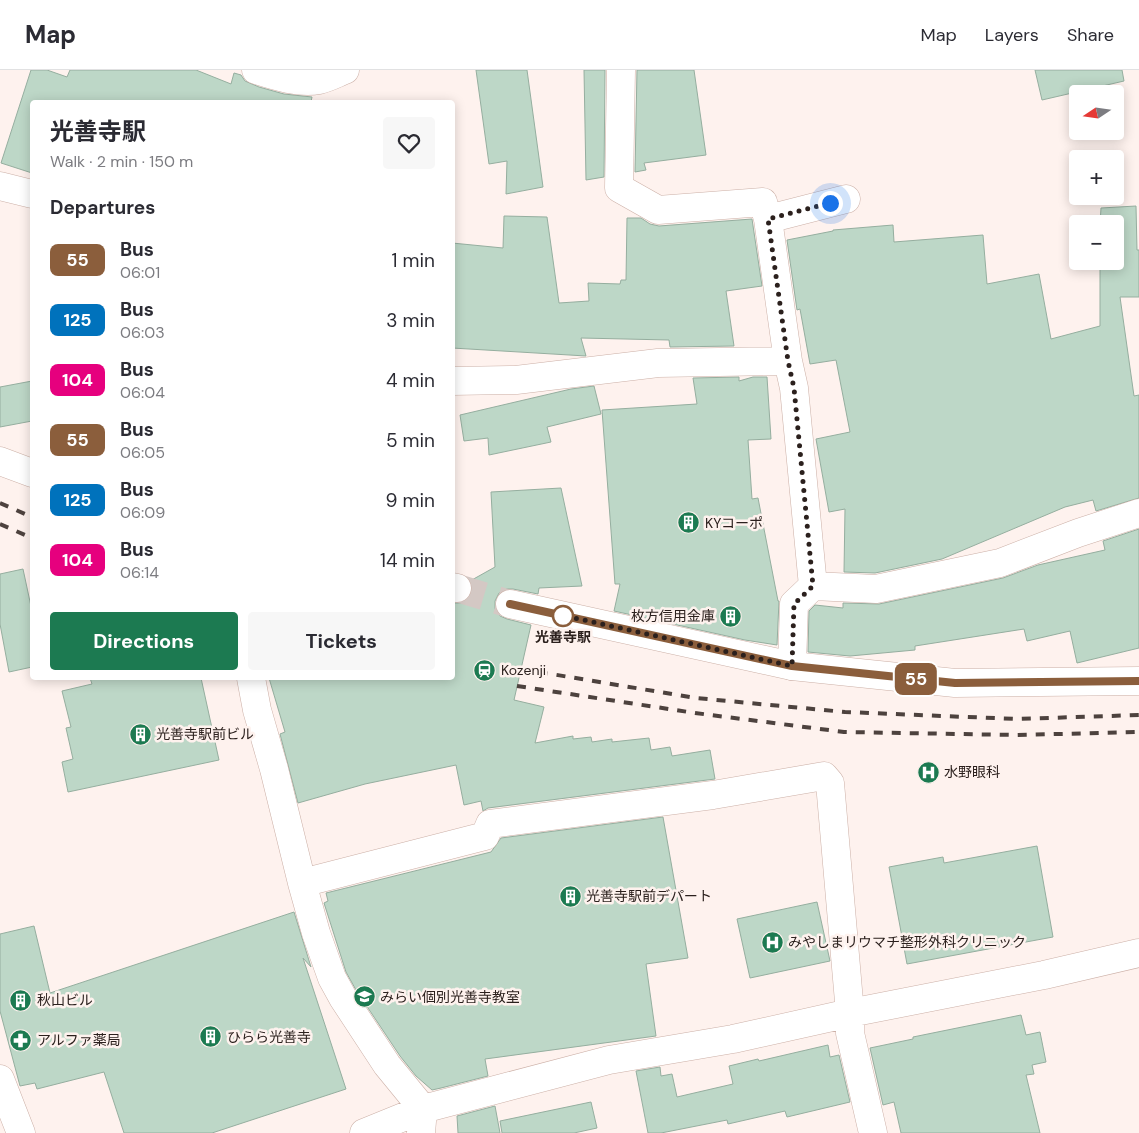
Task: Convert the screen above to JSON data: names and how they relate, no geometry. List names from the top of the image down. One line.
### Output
{"places":{"building":["KYコーポ","枚方信用金庫","光善寺駅前ビル","光善寺駅前デパート","秋山ビル","ひらら光善寺"],"other":["光善寺駅"],"station":["Kozenji"],"hospital":["水野眼科","みやしまリウマチ整形外科クリニック"],"school or university":["みらい個別光善寺教室"],"pharmacy":["アルファ薬局"]},"lines":["bus line 55"],"north":"left","page":{"header":"Map","nav":["Map","Layers","Share"],"on_map":"55","map_buttons":["+","−"],"heading":[["光善寺駅","Walk · 2 min · 150 m"],"Departures"],"list":[{"mark":"55","name":"Bus","note":"06:01","value":"1 min"},{"mark":"125","name":"Bus","note":"06:03","value":"3 min"},{"mark":"104","name":"Bus","note":"06:04","value":"4 min"},{"mark":"55","name":"Bus","note":"06:05","value":"5 min"},{"mark":"125","name":"Bus","note":"06:09","value":"9 min"},{"mark":"104","name":"Bus","note":"06:14","value":"14 min"}],"buttons":["Directions","Tickets"]}}
